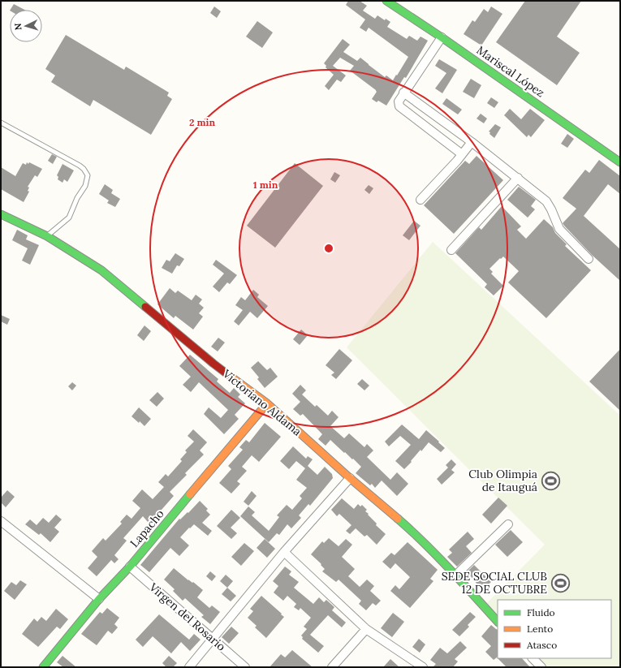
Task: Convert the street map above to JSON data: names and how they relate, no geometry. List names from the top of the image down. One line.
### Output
{"streets":{"street":["Mariscal López","Victoriano Aldama","Lapacho","Virgen del Rosario"]},"crossings":[["Victoriano Aldama","Lapacho"],["Lapacho","Virgen del Rosario"]],"places":{"sports":["Club Olimpia de Itauguá","SEDE SOCIAL CLUB 12 DE OCTUBRE"]},"legend":["Fluido","Lento","Atasco"],"north":"left","rings":["2 min","1 min"]}
